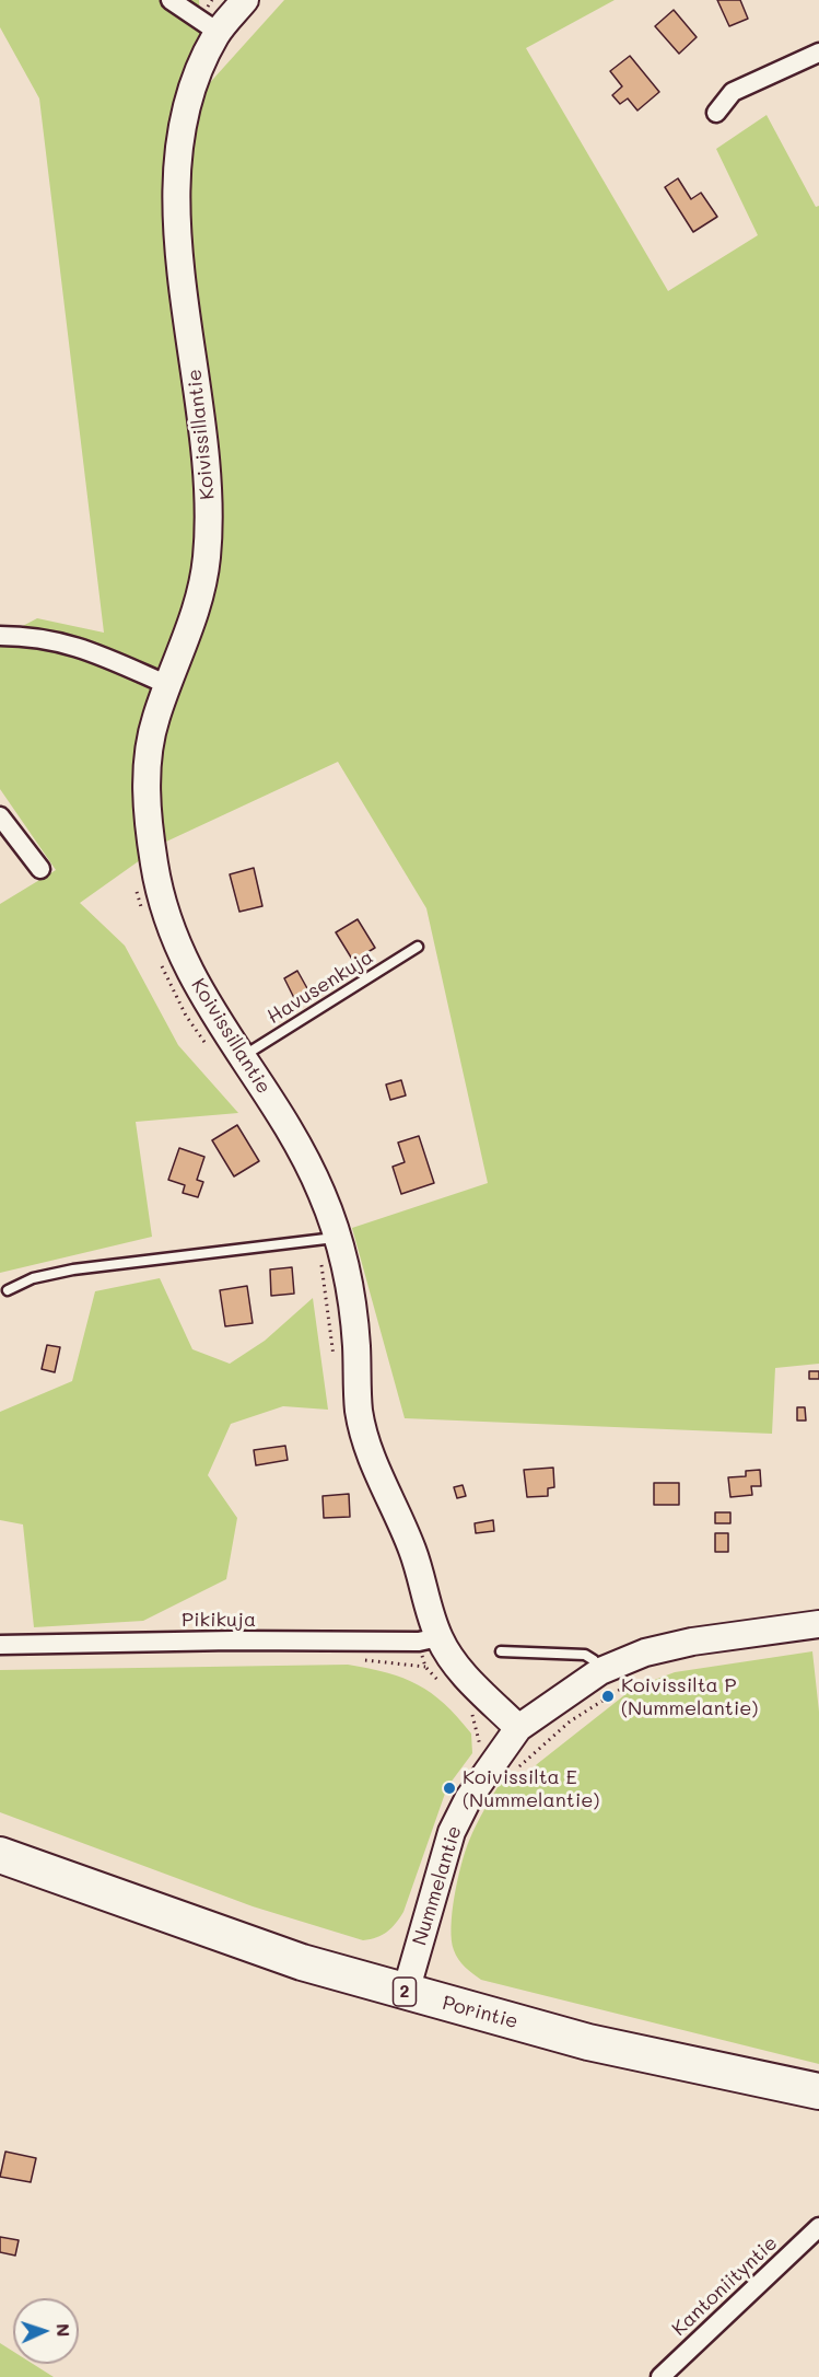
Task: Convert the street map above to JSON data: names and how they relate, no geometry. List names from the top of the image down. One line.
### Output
{"streets":{"highway":["2","Porintie"],"street":["Koivissillantie","Pikikuja","Nummelantie","Kantoniityntie"],"lane":["Havusenkuja"]},"crossings":[["Koivissillantie","Havusenkuja"],["Koivissillantie","Pikikuja"],["Koivissillantie","Nummelantie"],["Nummelantie","Porintie"]],"places":["Koivissilta P (Nummelantie)","Koivissilta E (Nummelantie)"],"north":"right"}
